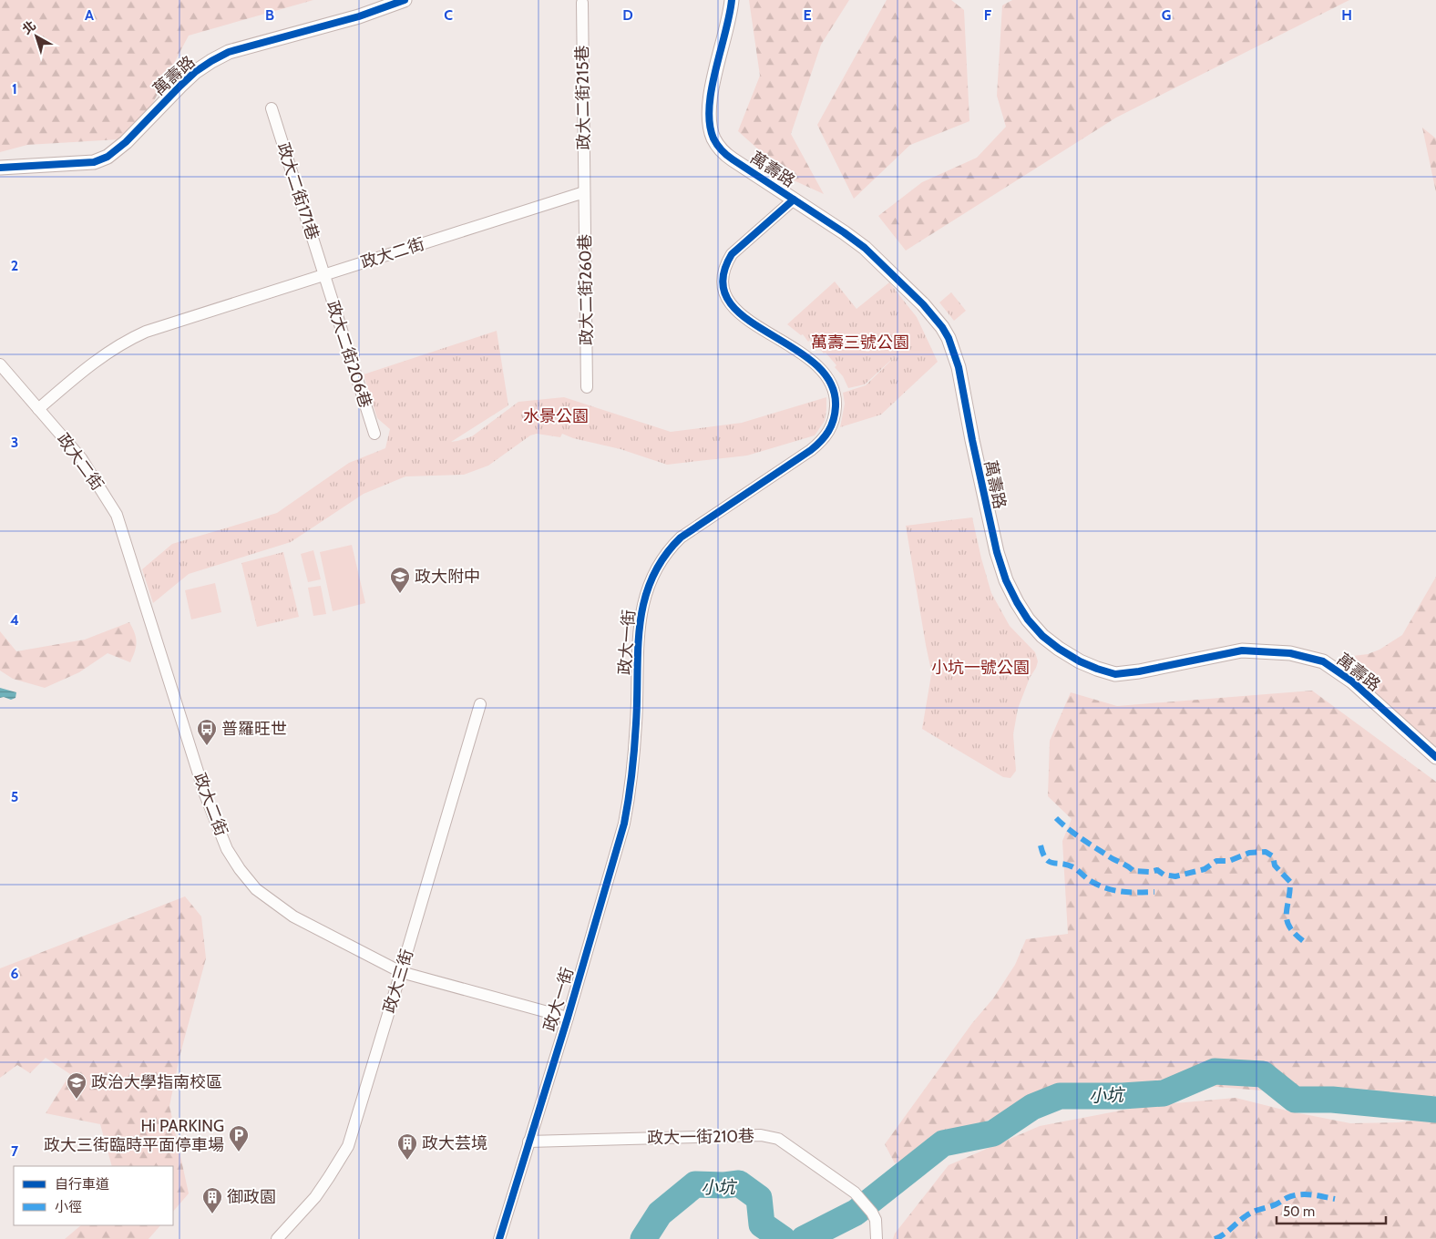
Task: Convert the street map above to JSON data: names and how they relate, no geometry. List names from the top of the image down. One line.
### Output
{"streets":{"street":["萬壽路","政大二街215巷","政大二街171巷","政大二街","政大二街260巷","政大二街206巷","政大一街","政大三街","政大一街210巷"]},"crossings":[["萬壽路","政大一街"],["政大二街215巷","政大二街"],["政大二街215巷","政大二街260巷"],["政大二街171巷","政大二街"],["政大二街171巷","政大二街206巷"],["政大二街","政大二街260巷"],["政大二街","政大二街206巷"],["政大二街","政大一街"],["政大二街","政大三街"],["政大一街","政大一街210巷"]],"water":["小坑"],"parks":["萬壽三號公園","水景公園","小坑一號公園"],"places":{"school or university":["政大附中","政治大學指南校區"],"bus stop":["普羅旺世"],"parking":["Hi PARKING 政大三街臨時平面停車場"],"building":["政大芸境","御政園"]},"legend":["自行車道","小徑"],"scale_bar":"50 m","north":"top left","grid":{"columns":["A","B","C","D","E","F","G","H"],"rows":["1","2","3","4","5","6","7"]}}
